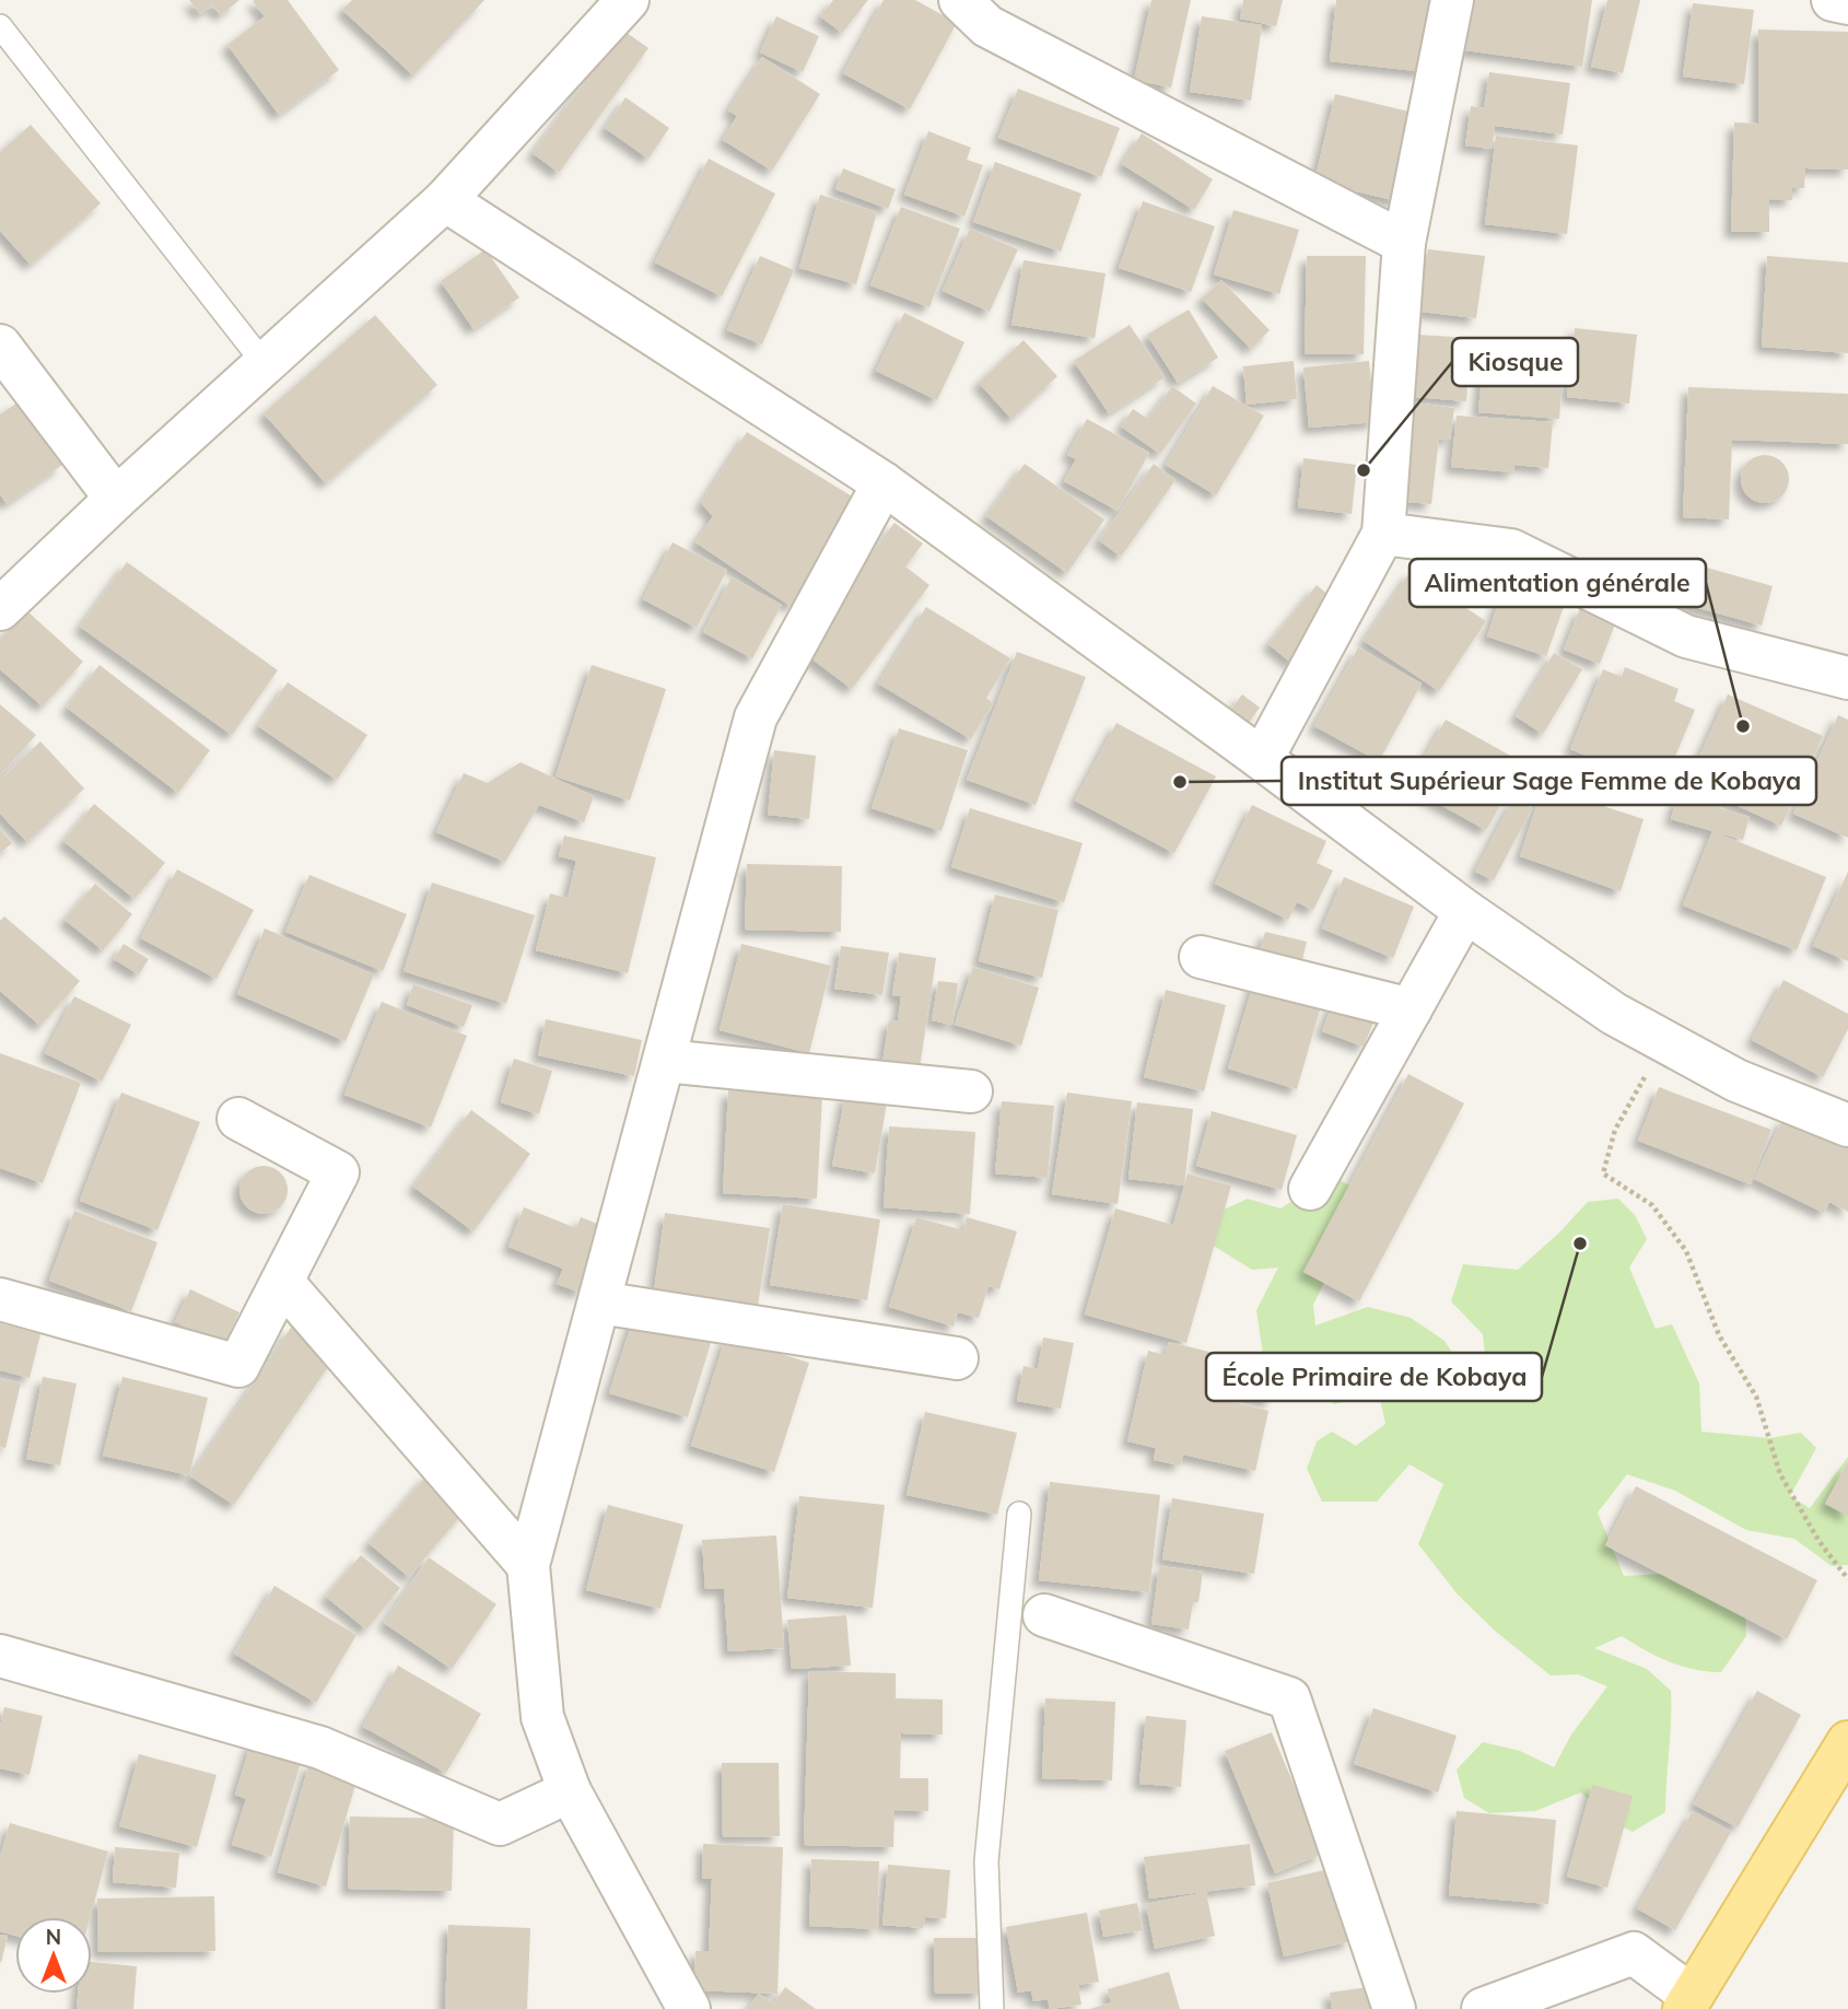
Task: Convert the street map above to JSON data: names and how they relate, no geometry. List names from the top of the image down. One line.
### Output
{"places":["Kiosque","Alimentation générale","Institut Supérieur Sage Femme de Kobaya","École Primaire de Kobaya"],"north":"top"}
